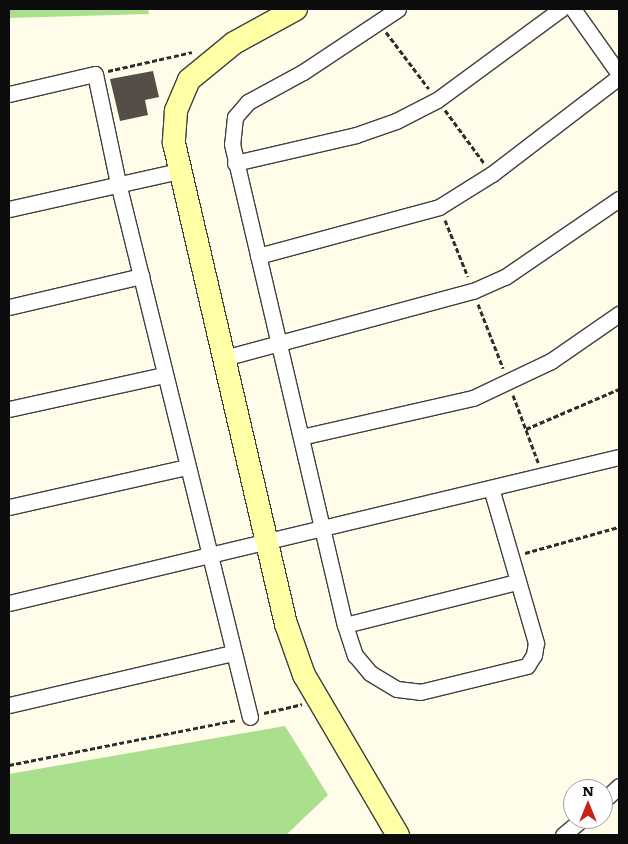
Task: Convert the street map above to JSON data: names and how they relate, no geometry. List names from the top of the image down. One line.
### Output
{"north":"top"}
